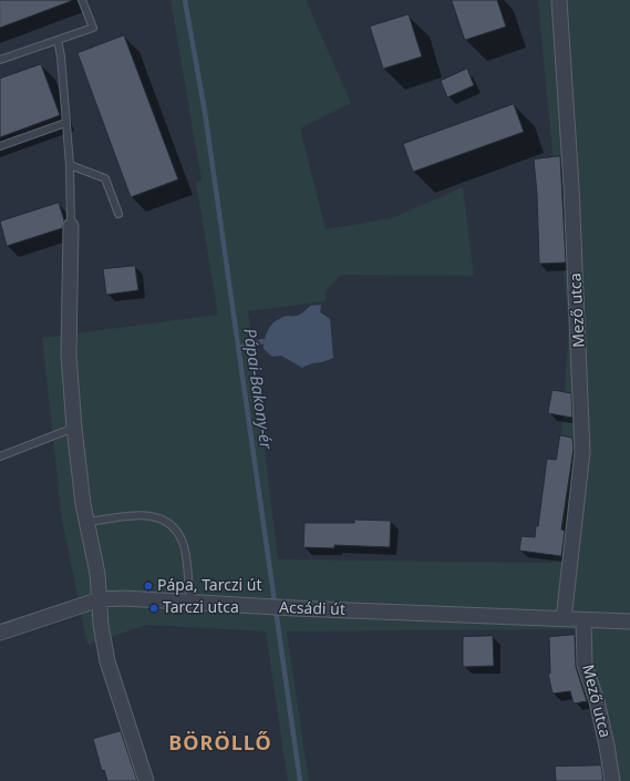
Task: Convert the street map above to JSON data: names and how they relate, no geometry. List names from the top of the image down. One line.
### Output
{"streets":{"street":["Mező utca","Acsádi út"]},"crossings":[["Mező utca","Acsádi út"]],"districts":["BÖRÖLLŐ"],"water":["Pápai-Bakony-ér"],"places":["Pápa, Tarczi út","Tarczi utca"]}
